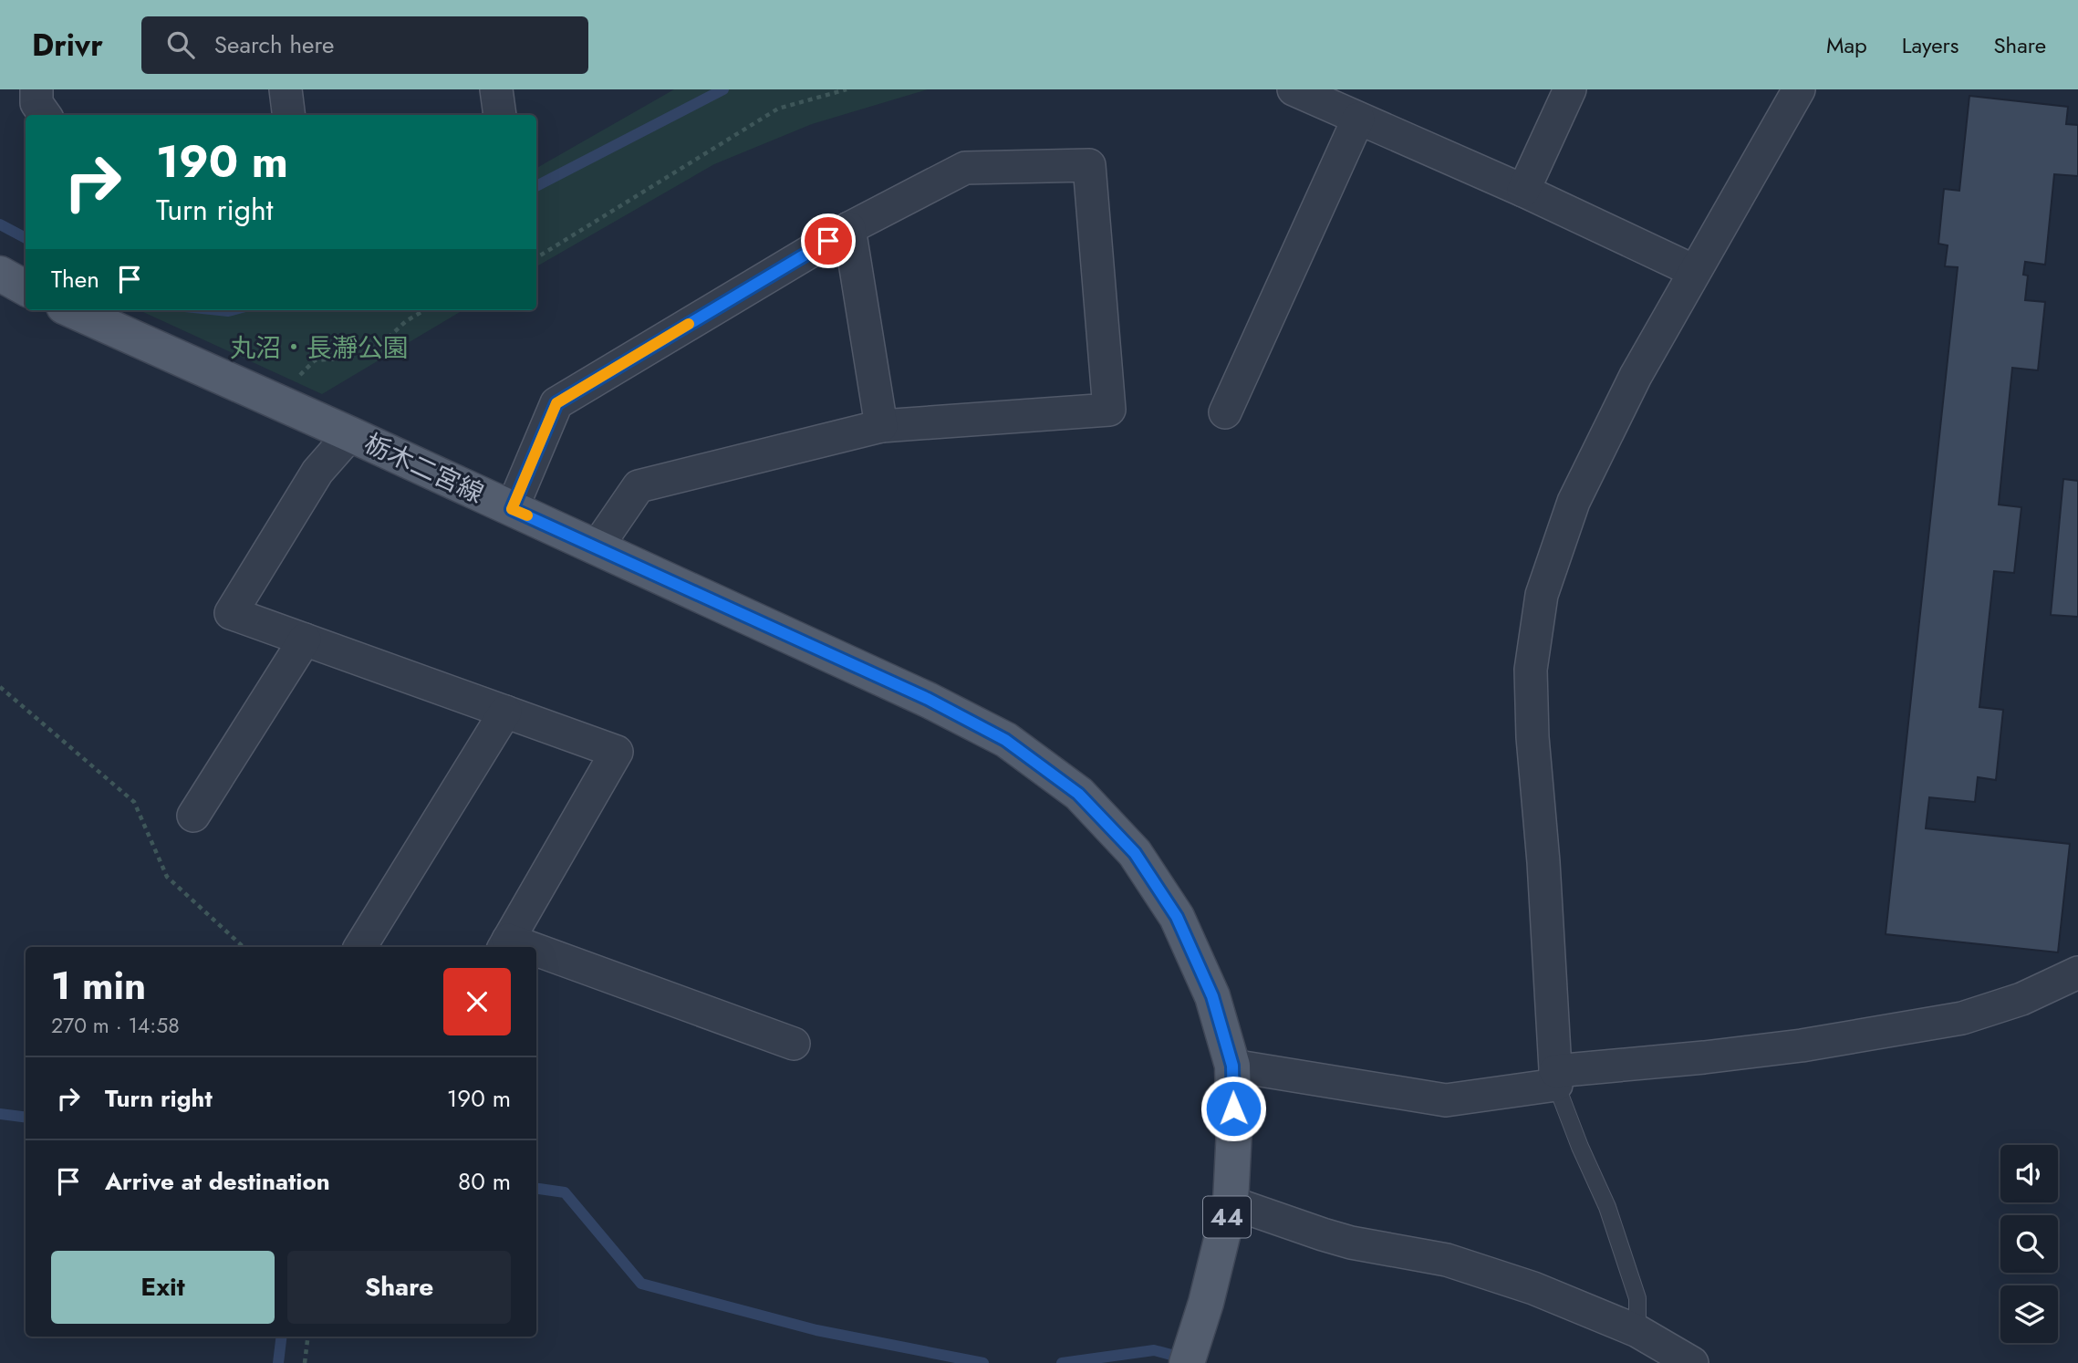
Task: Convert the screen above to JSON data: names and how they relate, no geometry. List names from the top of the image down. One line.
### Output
{"streets":{"main road":["栃木二宮線","44"]},"parks":["丸沼・長瀞公園"],"page":{"header":"Drivr","search":"Search here","nav":["Map","Layers","Share"],"turn":["190 m","Turn right"],"then":"Then","heading":["1 min","270 m · 14:58"],"list":[{"name":"Turn right","value":"190 m"},{"name":"Arrive at destination","value":"80 m"}],"buttons":["Exit","Share"]}}
